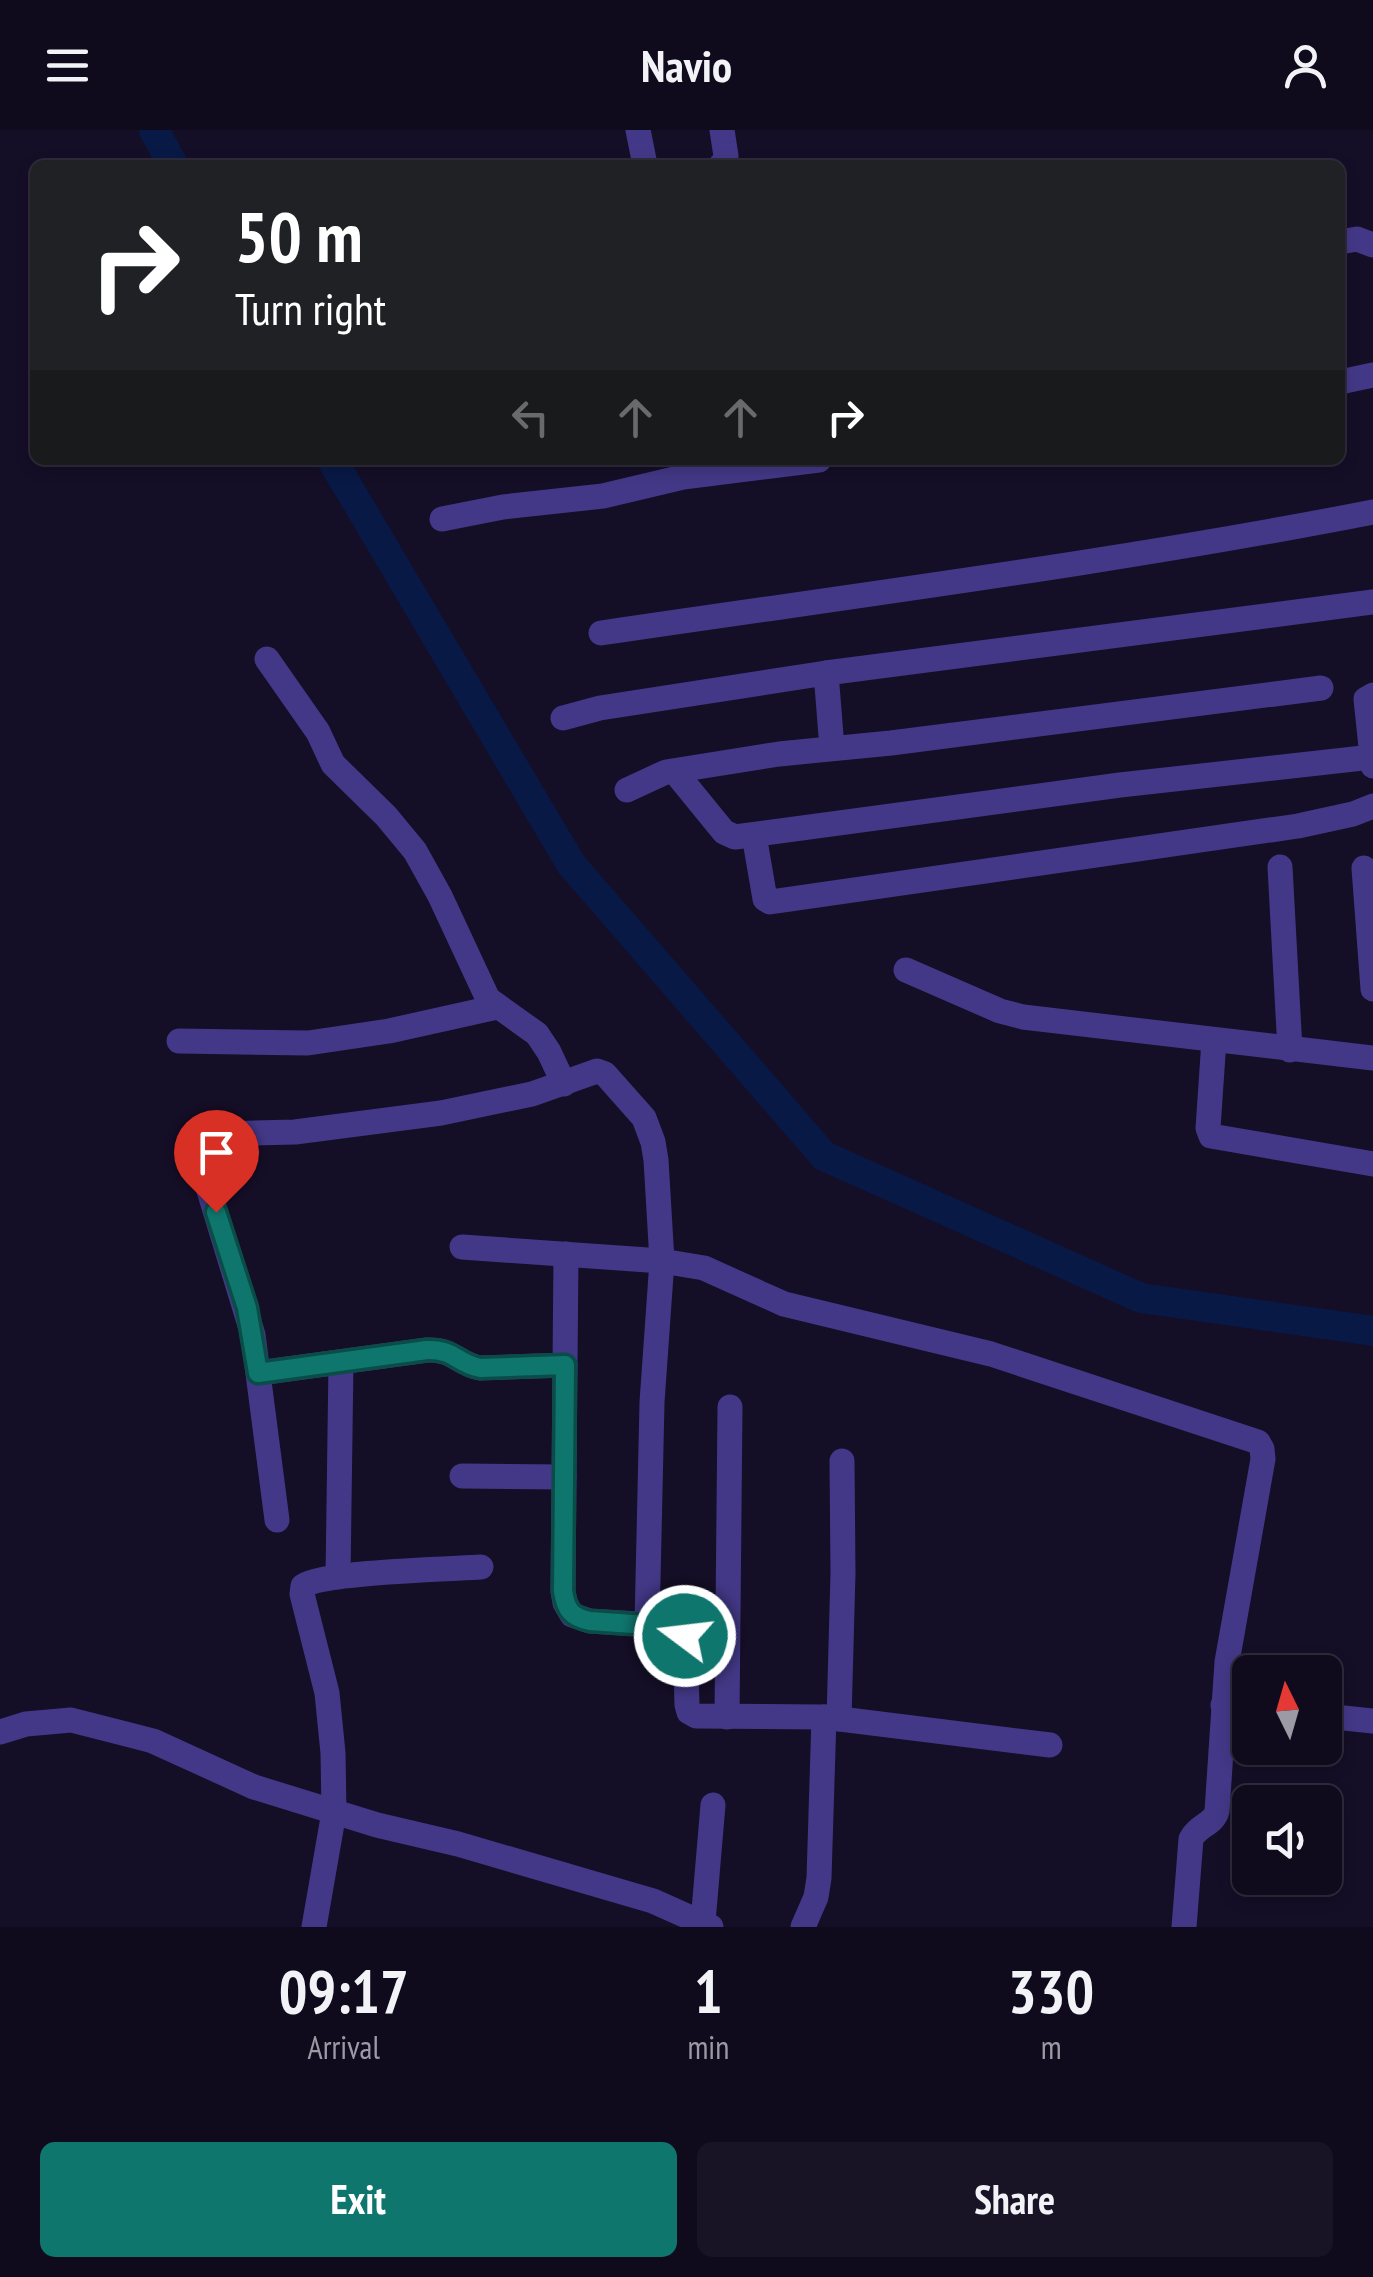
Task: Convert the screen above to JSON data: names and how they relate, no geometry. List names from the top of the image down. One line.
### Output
{"north":"top","page":{"header":"Navio","turn":["50 m","Turn right"],"eta":["09:17","Arrival","1","min","330","m"],"buttons":["Exit","Share"]}}
